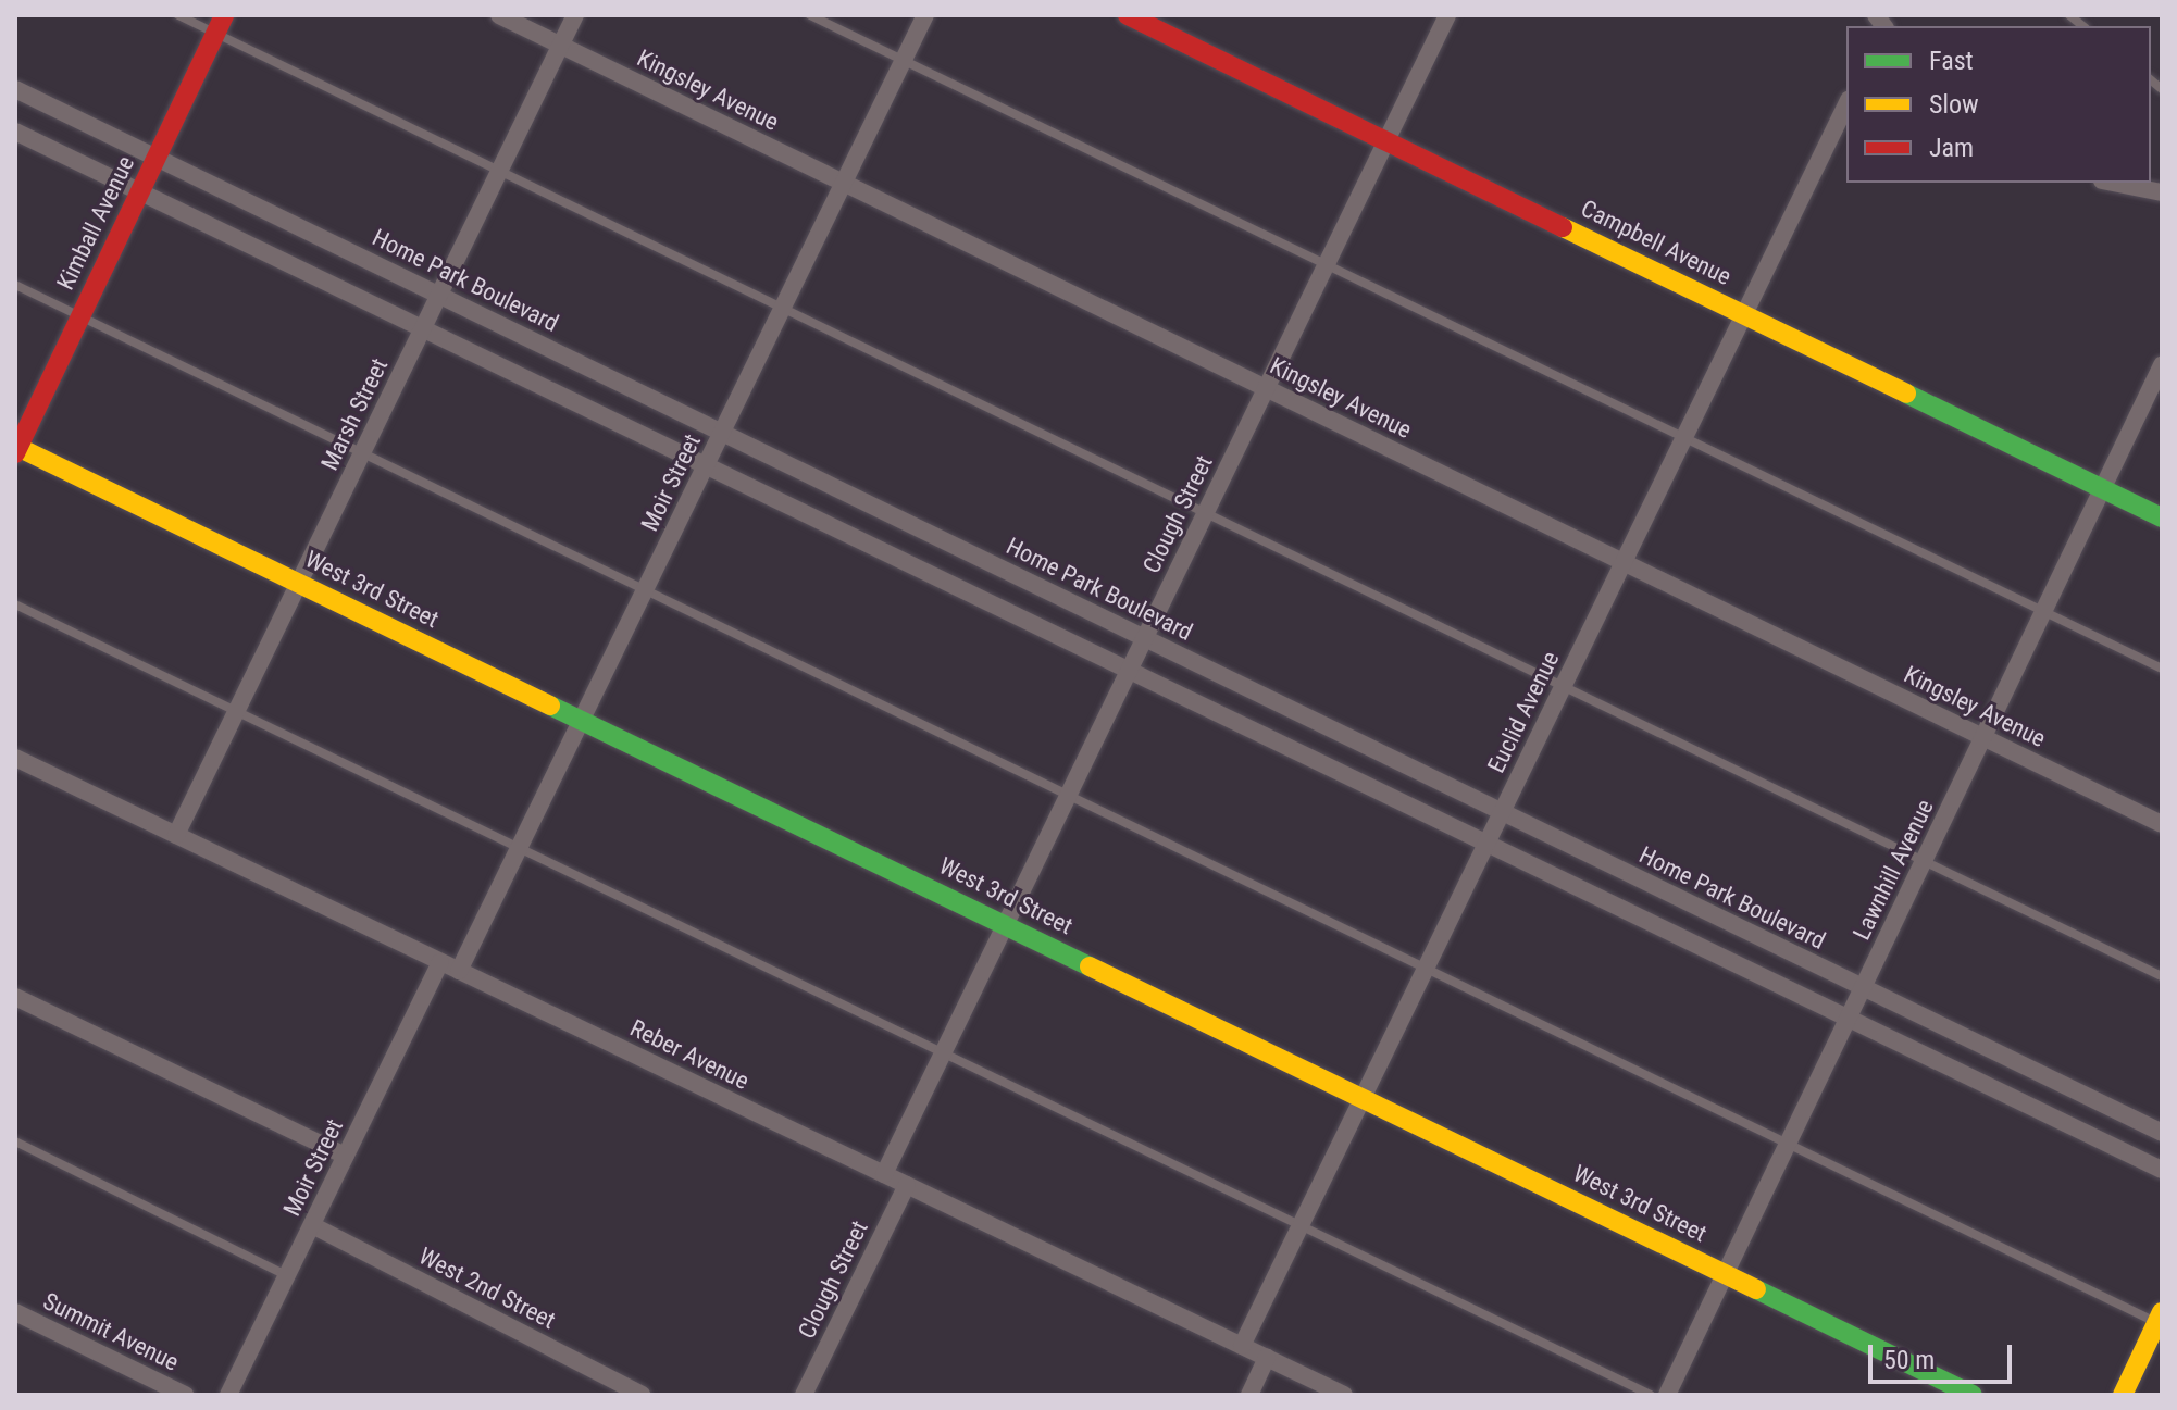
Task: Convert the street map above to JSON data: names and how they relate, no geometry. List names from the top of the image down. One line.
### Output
{"streets":{"street":["Kingsley Avenue","Kimball Avenue","Campbell Avenue","Home Park Boulevard","Marsh Street","Moir Street","Clough Street","West 3rd Street","Euclid Avenue","Lawnhill Avenue","Reber Avenue","West 2nd Street","Summit Avenue"]},"crossings":[["Kingsley Avenue","Marsh Street"],["Kingsley Avenue","Moir Street"],["Kingsley Avenue","Clough Street"],["Kingsley Avenue","Euclid Avenue"],["Kingsley Avenue","Lawnhill Avenue"],["Kimball Avenue","Home Park Boulevard"],["Kimball Avenue","West 3rd Street"],["Campbell Avenue","Clough Street"],["Campbell Avenue","Euclid Avenue"],["Campbell Avenue","Lawnhill Avenue"],["Home Park Boulevard","Marsh Street"],["Home Park Boulevard","Moir Street"],["Home Park Boulevard","Clough Street"],["Home Park Boulevard","Euclid Avenue"],["Home Park Boulevard","Lawnhill Avenue"],["Marsh Street","West 3rd Street"],["Marsh Street","Reber Avenue"],["Moir Street","West 3rd Street"],["Moir Street","Reber Avenue"],["Moir Street","West 2nd Street"],["Clough Street","West 3rd Street"],["Clough Street","Reber Avenue"],["West 3rd Street","Euclid Avenue"],["West 3rd Street","Lawnhill Avenue"],["Euclid Avenue","Reber Avenue"]],"legend":["Fast","Slow","Jam"],"scale_bar":"50 m"}
